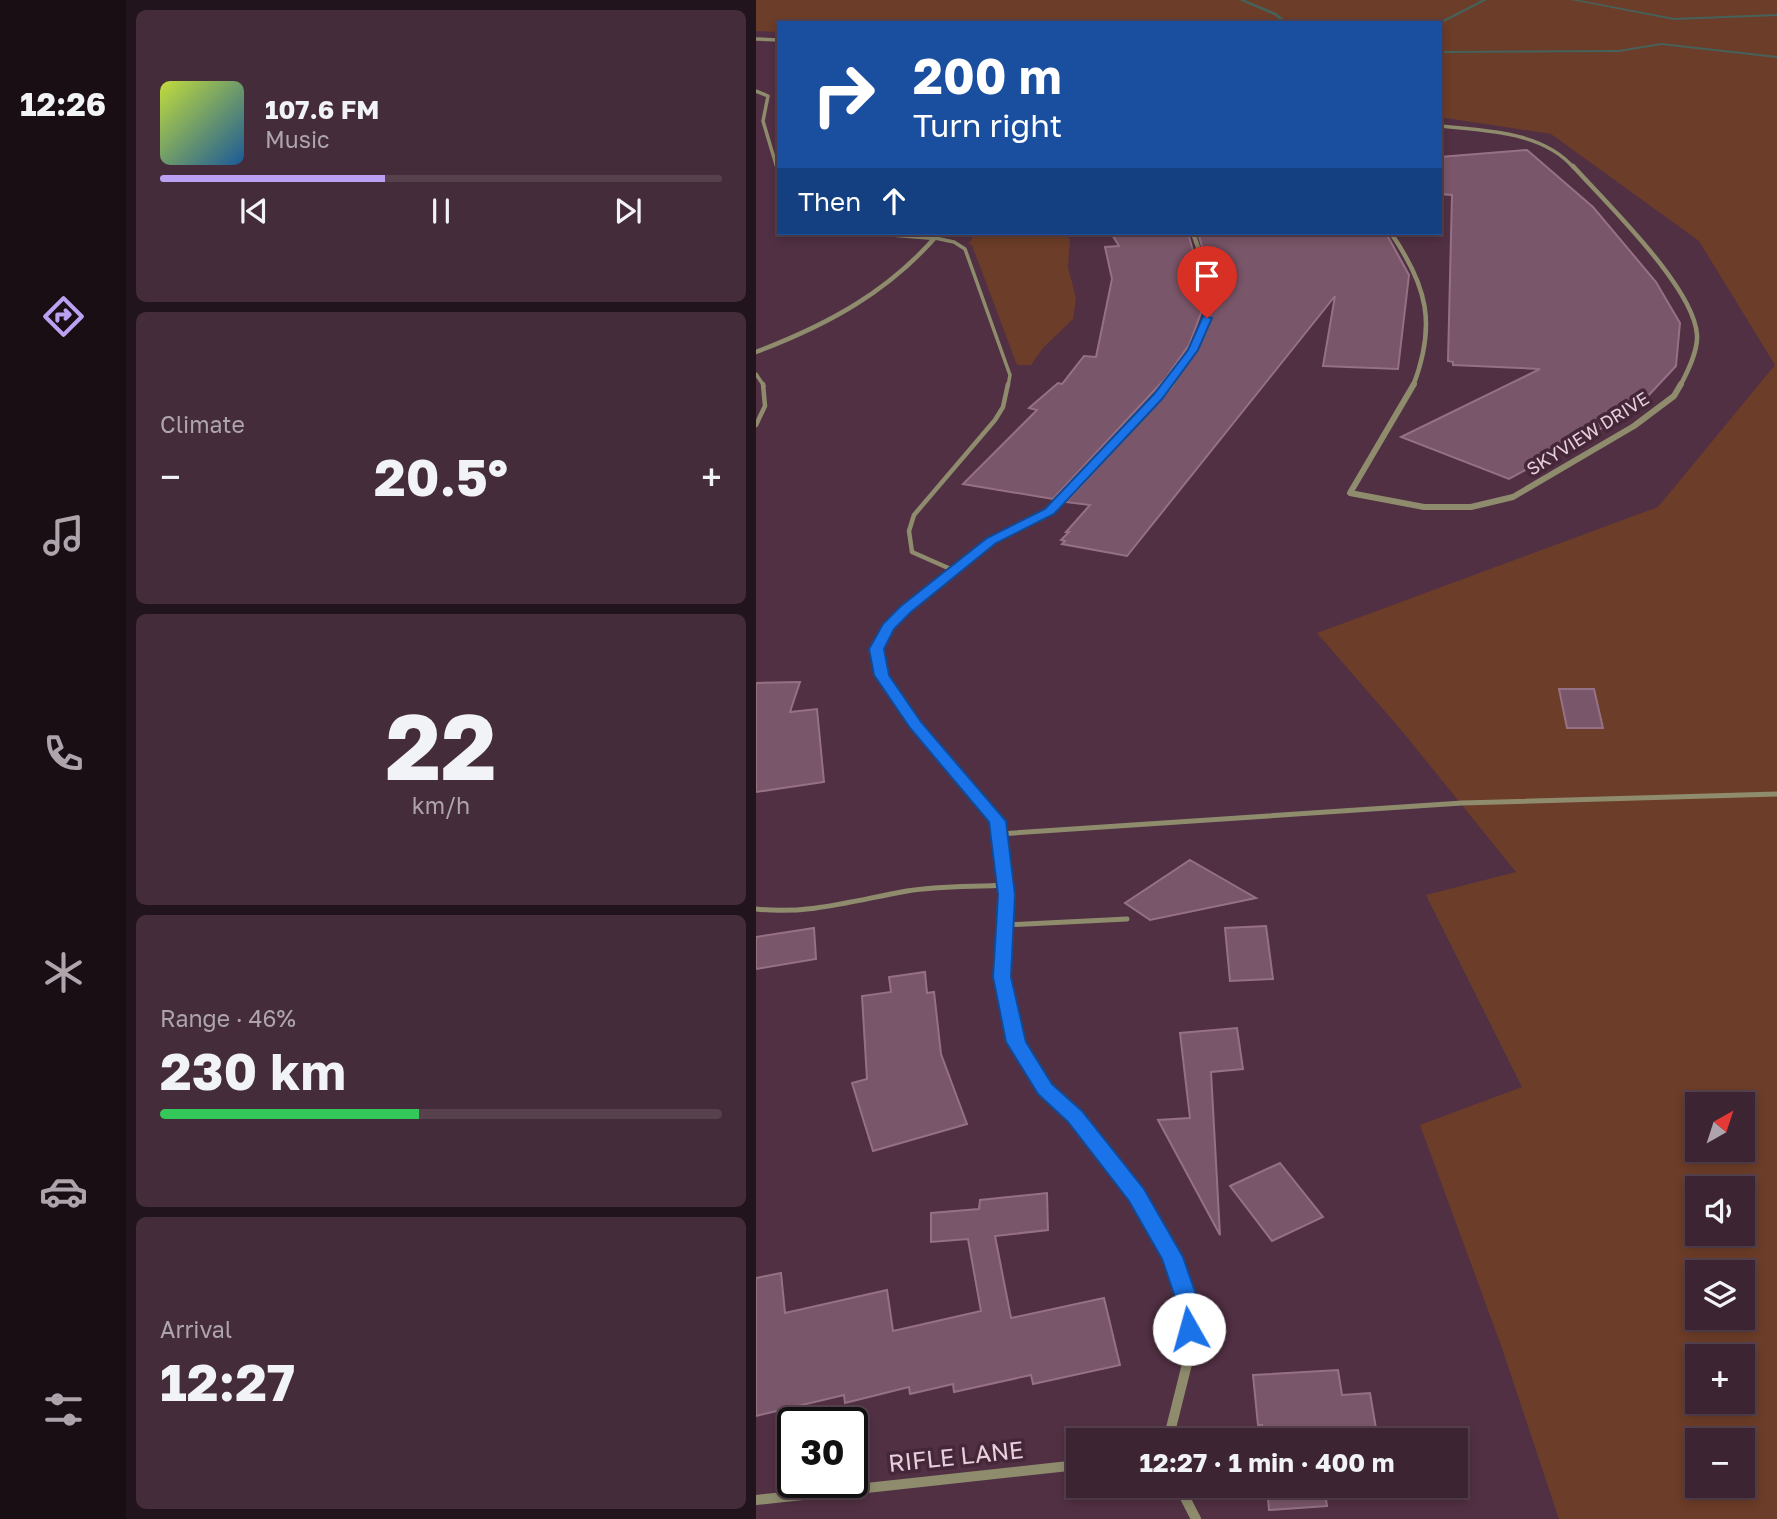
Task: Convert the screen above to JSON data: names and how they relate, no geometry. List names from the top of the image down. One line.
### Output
{"streets":{"street":["SKYVIEW DRIVE","RIFLE LANE"]},"north":"top right","page":{"tabs":"12:26","turn":["200 m","Turn right"],"song":["107.6 FM","Music"],"then":"Then","tile":["Climate",["22","km/h"],["Range · 46%","230 km"],["Arrival","12:27"]],"heat":["−","20.5°","+"],"map_buttons":["+","−"],"limit":"30","trip":"12:27 · 1 min · 400 m"}}
